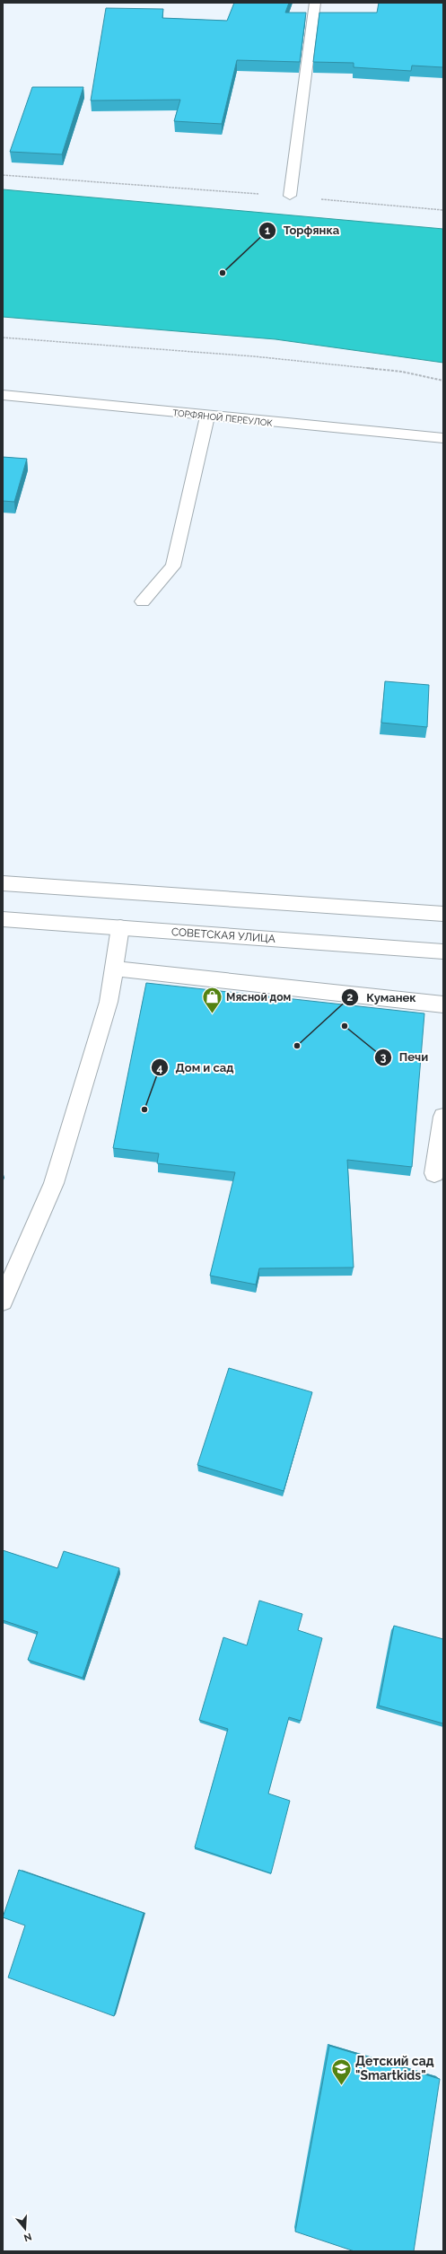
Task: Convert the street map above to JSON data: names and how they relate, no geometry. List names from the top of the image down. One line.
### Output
{"streets":{"main road":["ТОРФЯНОЙ ПЕРЕУЛОК","СОВЕТСКАЯ УЛИЦА"]},"places":{"other":["Торфянка","Печи","Куманек","Дом и сад"],"shop":["Мясной дом"],"school or university":["Детский сад \"Smartkids\""]},"north":"bottom"}
